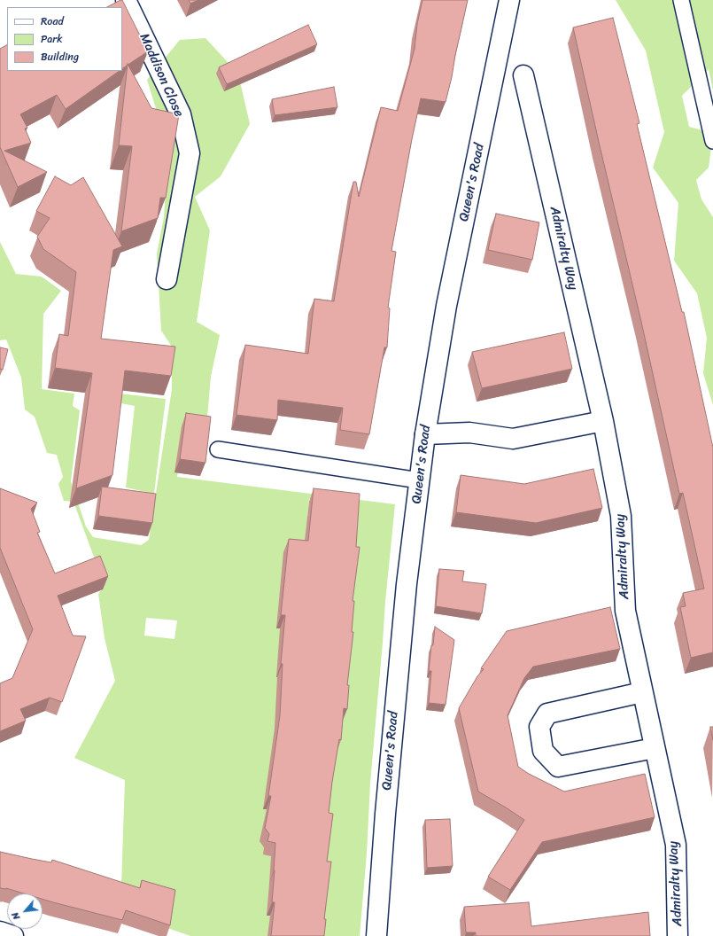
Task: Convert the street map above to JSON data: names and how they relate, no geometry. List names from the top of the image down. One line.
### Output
{"streets":{"street":["Maddison Close","Queen's Road","Admiralty Way"]},"legend":["Road","Park","Building"],"north":"bottom left"}
